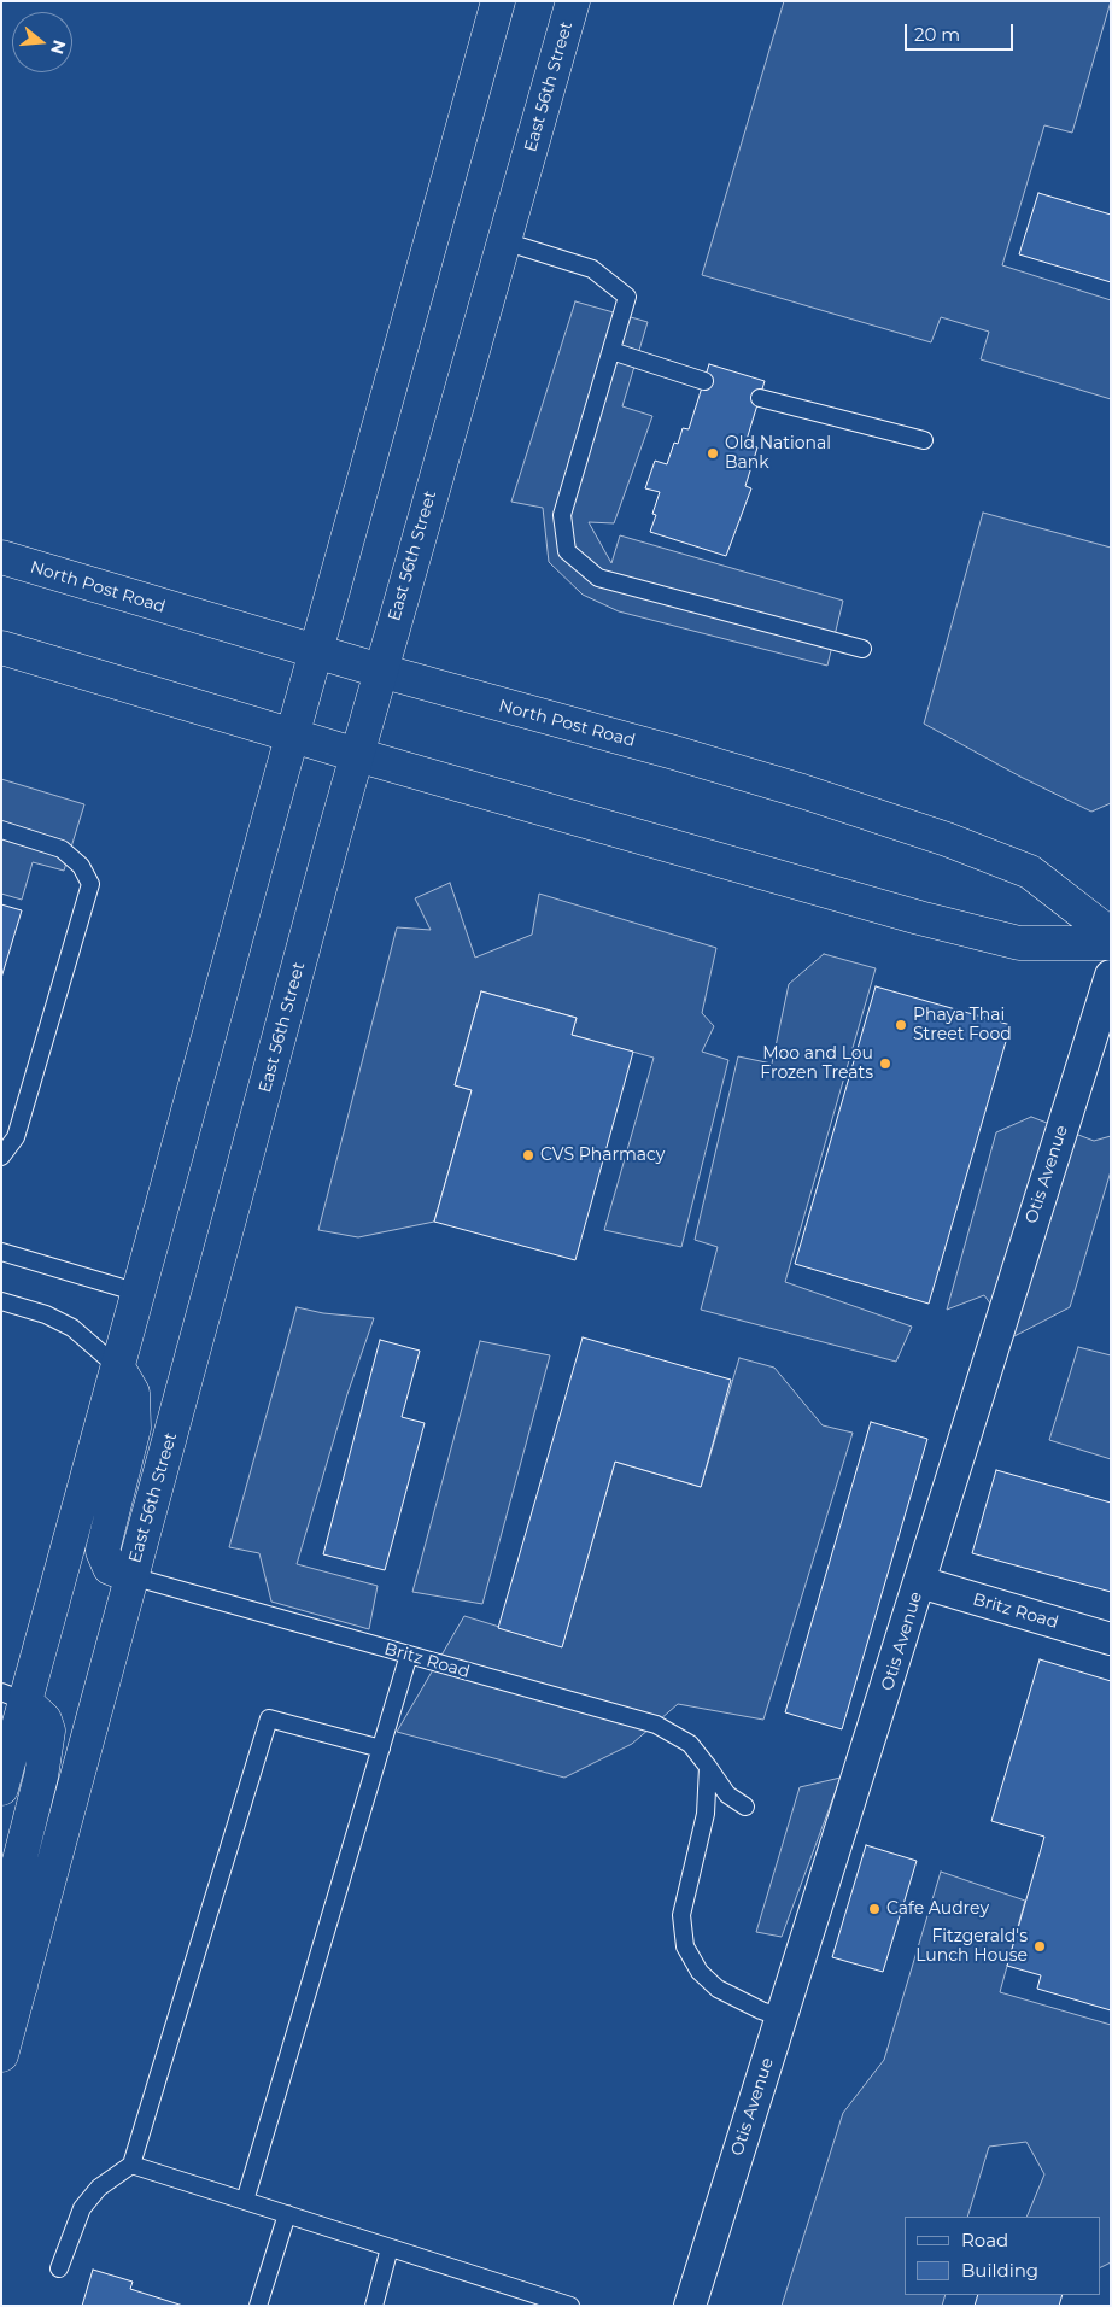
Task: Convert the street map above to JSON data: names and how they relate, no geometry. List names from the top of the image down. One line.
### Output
{"streets":{"main road":["East 56th Street","North Post Road"],"street":["Otis Avenue","Britz Road"]},"crossings":[["East 56th Street","North Post Road"],["East 56th Street","Britz Road"],["Otis Avenue","Britz Road"]],"places":["Old National Bank","Phaya Thai Street Food","Moo and Lou Frozen Treats","CVS Pharmacy","Cafe Audrey","Fitzgerald's Lunch House"],"legend":["Road","Building"],"scale_bar":"20 m","north":"right"}
